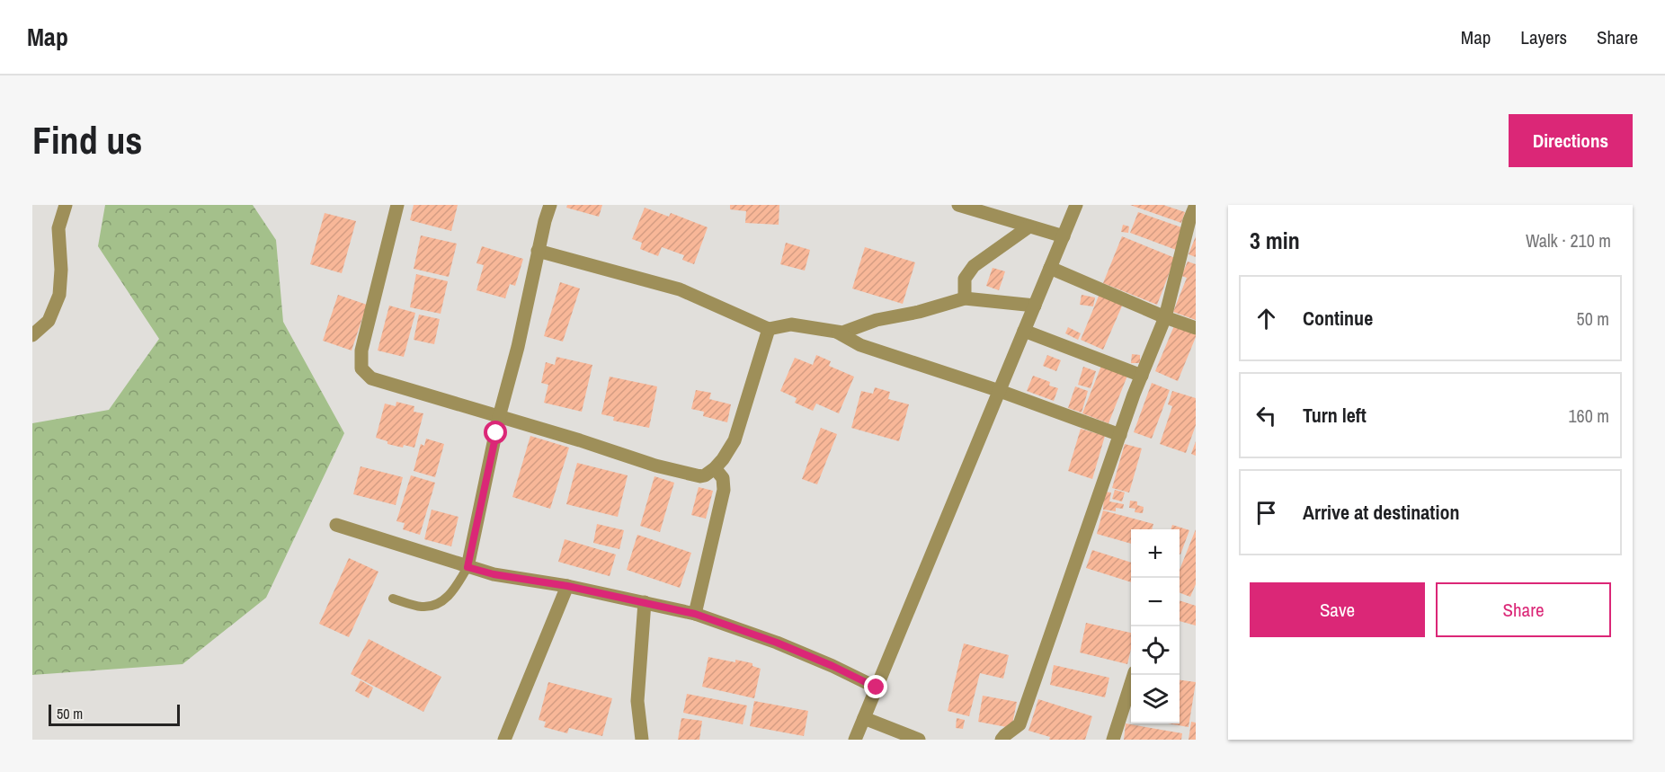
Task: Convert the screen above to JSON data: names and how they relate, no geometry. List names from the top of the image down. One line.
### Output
{"scale_bar":"50 m","page":{"header":"Map","nav":["Map","Layers","Share"],"buttons":["Directions",["Save","Share"]],"title":"Find us","heading":["3 min","Walk · 210 m"],"list":[["Continue","50 m"],["Turn left","160 m"],"Arrive at destination"],"map_buttons":["+","−"],"scale":"50 m"}}
